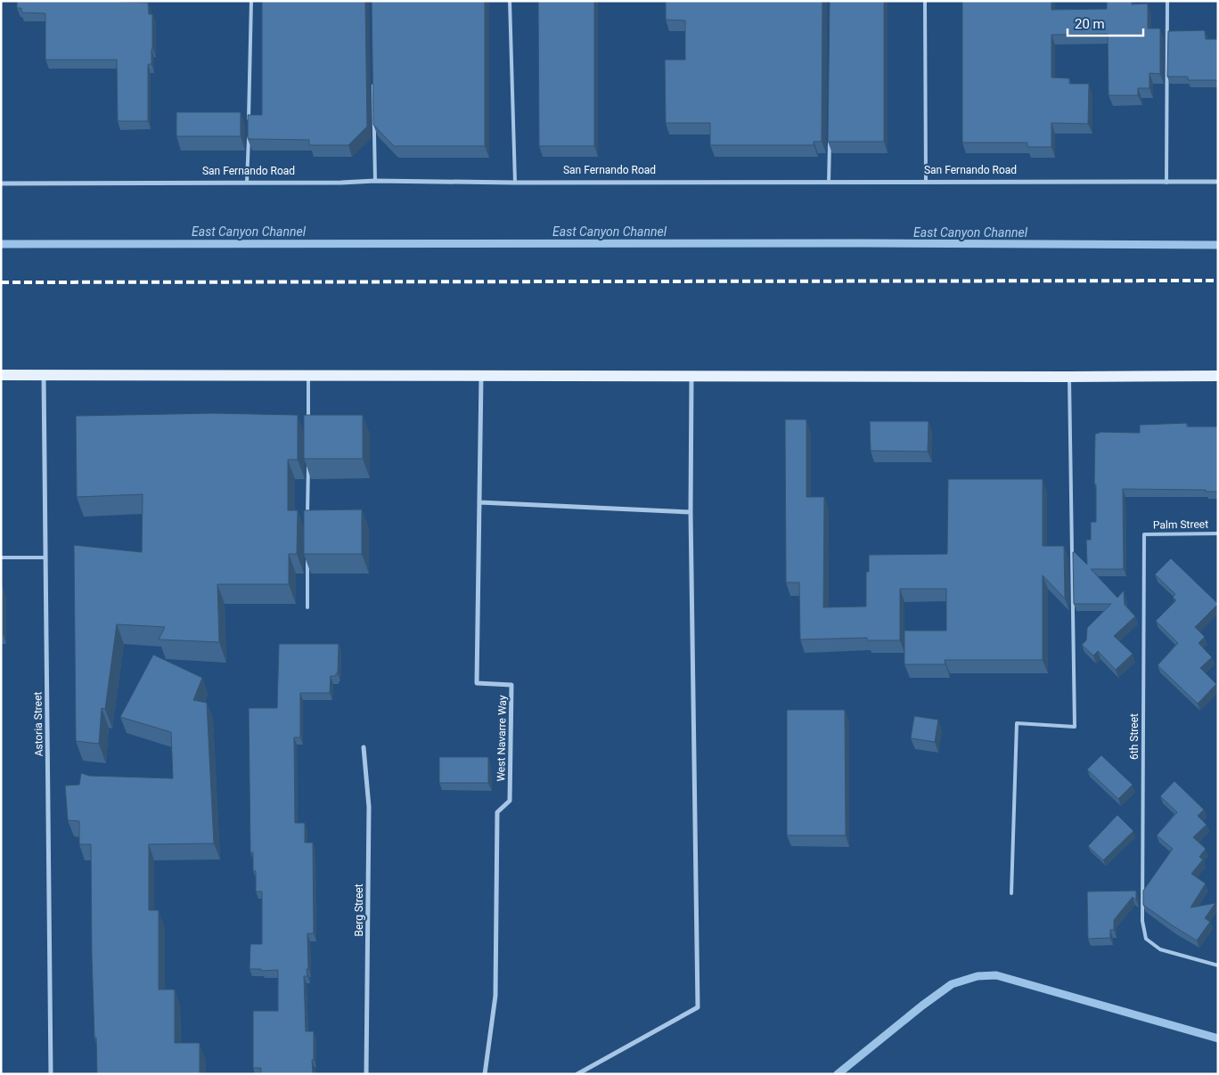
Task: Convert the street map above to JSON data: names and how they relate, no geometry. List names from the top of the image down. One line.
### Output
{"streets":{"street":["San Fernando Road","Astoria Street","West Navarre Way","Berg Street"],"lane":["Palm Street","6th Street"]},"crossings":[["Palm Street","6th Street"]],"water":["East Canyon Channel"],"scale_bar":"20 m"}
